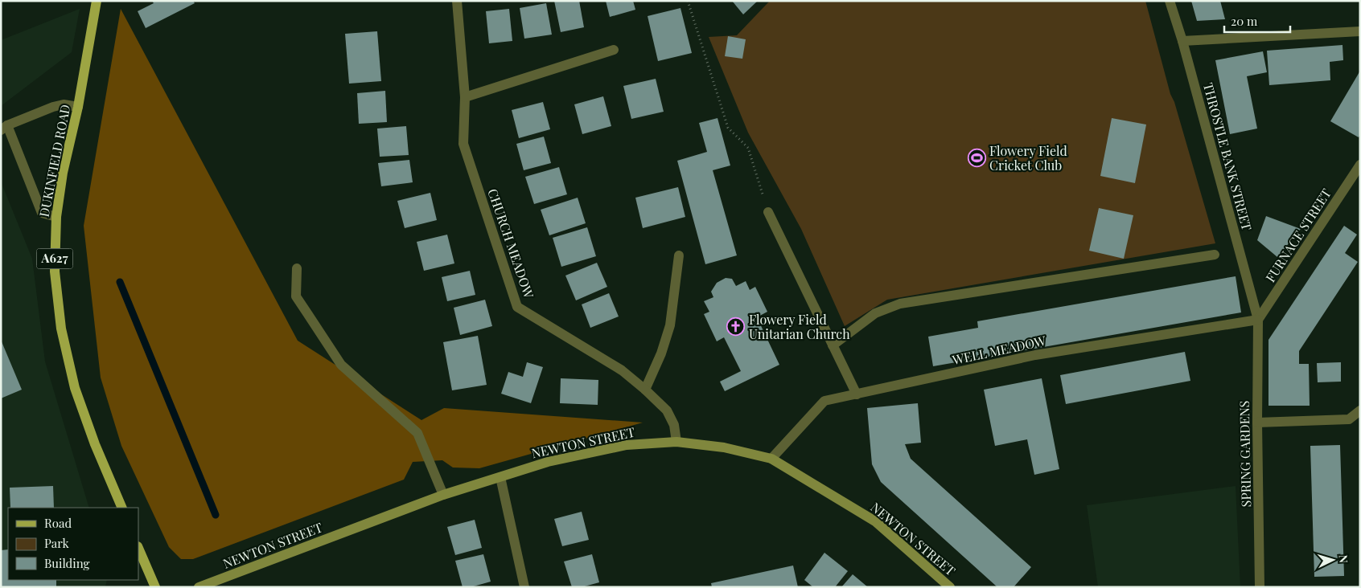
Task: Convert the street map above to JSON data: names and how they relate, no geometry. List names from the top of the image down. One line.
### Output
{"streets":{"main road":["DUKINFIELD ROAD","A627","NEWTON STREET"],"street":["THROSTLE BANK STREET","FURNACE STREET","CHURCH MEADOW","WELL MEADOW","SPRING GARDENS"]},"crossings":[["THROSTLE BANK STREET","FURNACE STREET"],["THROSTLE BANK STREET","WELL MEADOW"],["THROSTLE BANK STREET","SPRING GARDENS"],["FURNACE STREET","WELL MEADOW"],["FURNACE STREET","SPRING GARDENS"],["CHURCH MEADOW","NEWTON STREET"],["WELL MEADOW","NEWTON STREET"],["WELL MEADOW","SPRING GARDENS"]],"places":{"sports":["Flowery Field Cricket Club"],"church":["Flowery Field Unitarian Church"]},"legend":["Road","Park","Building"],"scale_bar":"20 m","north":"right"}
